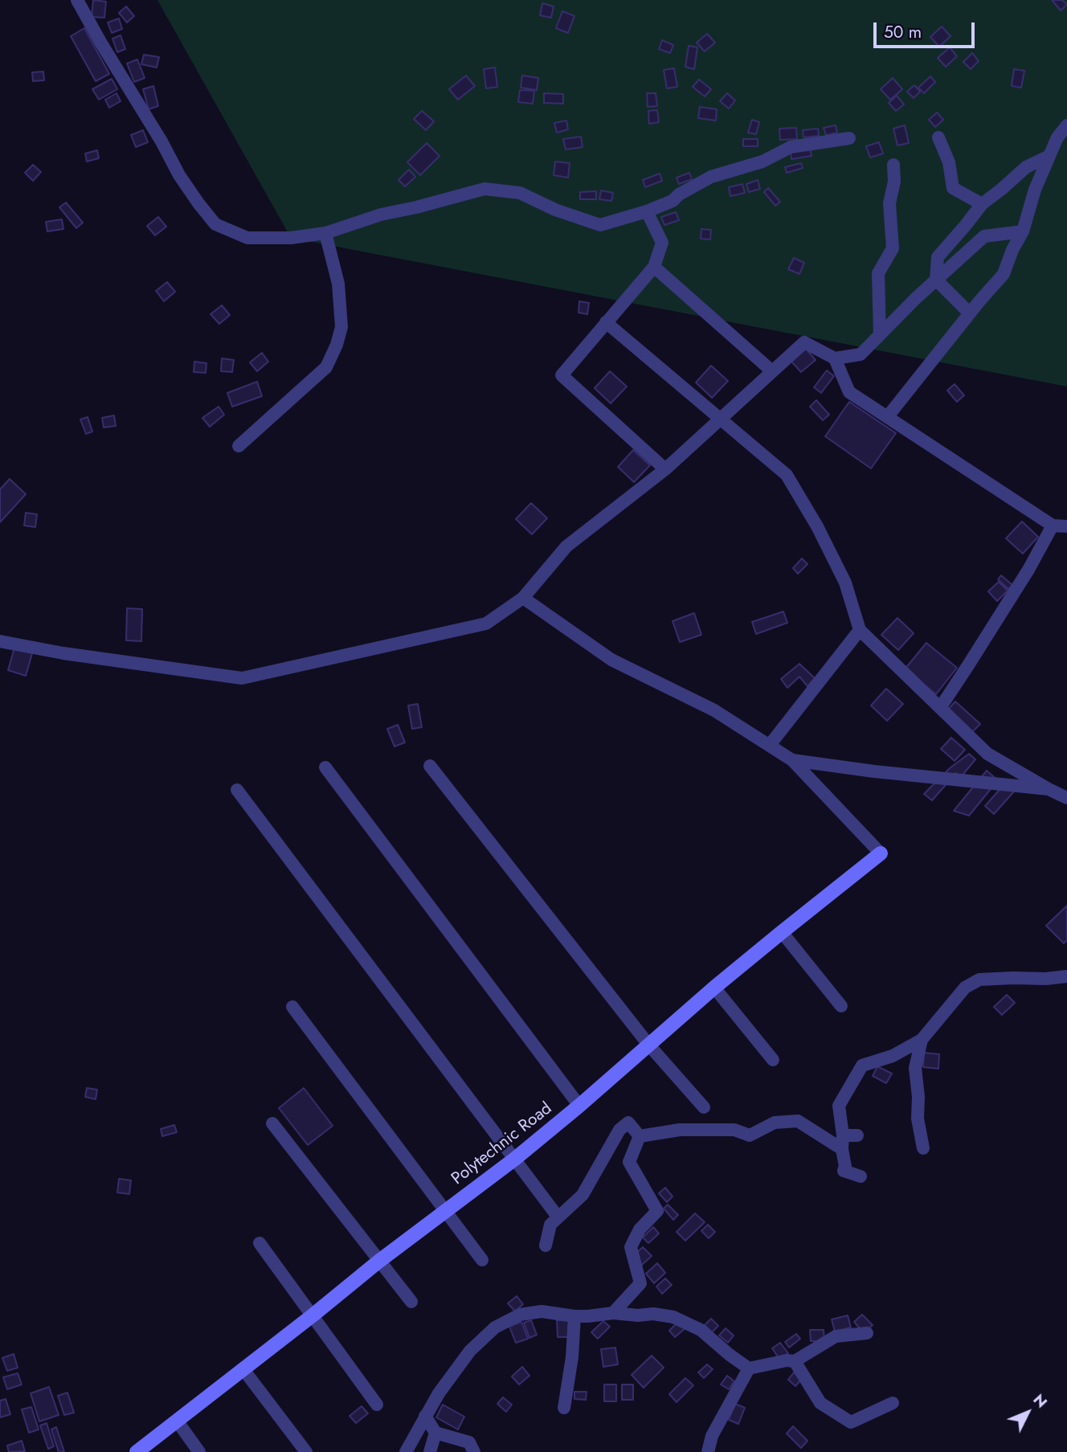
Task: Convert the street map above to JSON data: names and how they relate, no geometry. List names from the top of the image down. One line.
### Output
{"streets":{"street":["Polytechnic Road"]},"scale_bar":"50 m","north":"top right"}
